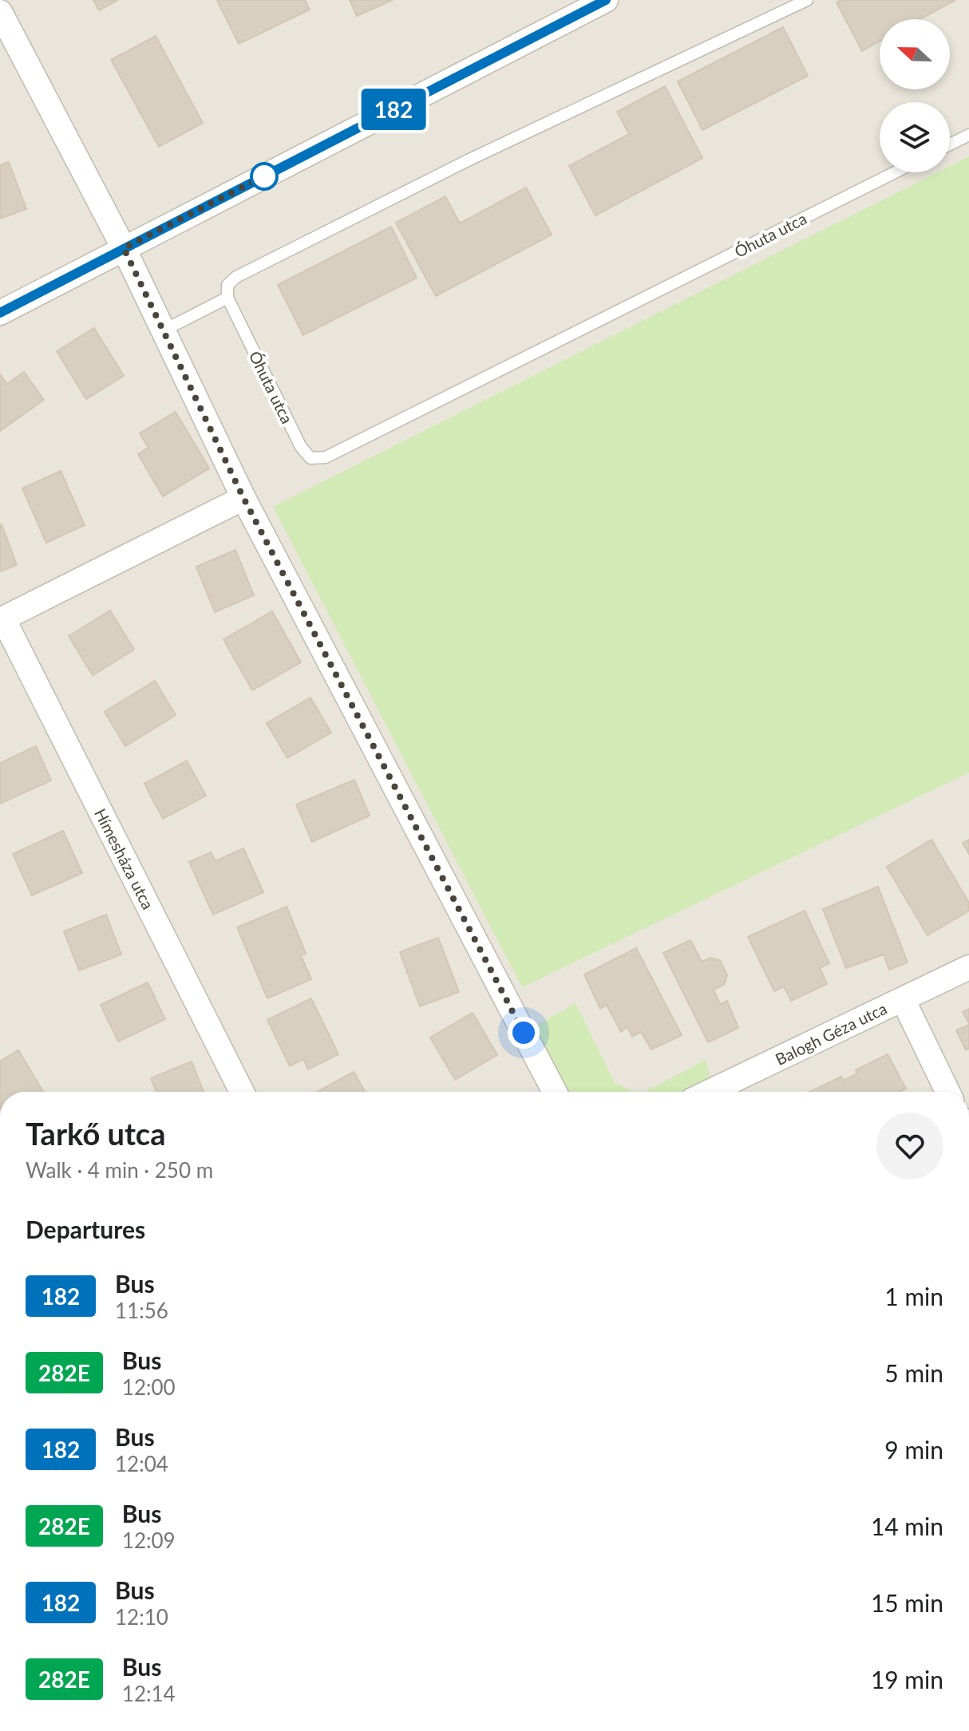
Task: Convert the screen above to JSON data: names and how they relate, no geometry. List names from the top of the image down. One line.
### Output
{"streets":{"street":["Hímesháza utca","Balogh Géza utca"],"lane":["Óhuta utca"]},"lines":["bus line 182"],"north":"left","page":{"on_map":"182","heading":[["Tarkő utca","Walk · 4 min · 250 m"],"Departures"],"list":[{"mark":"182","name":"Bus","note":"11:56","value":"1 min"},{"mark":"282E","name":"Bus","note":"12:00","value":"5 min"},{"mark":"182","name":"Bus","note":"12:04","value":"9 min"},{"mark":"282E","name":"Bus","note":"12:09","value":"14 min"},{"mark":"182","name":"Bus","note":"12:10","value":"15 min"},{"mark":"282E","name":"Bus","note":"12:14","value":"19 min"}]}}
